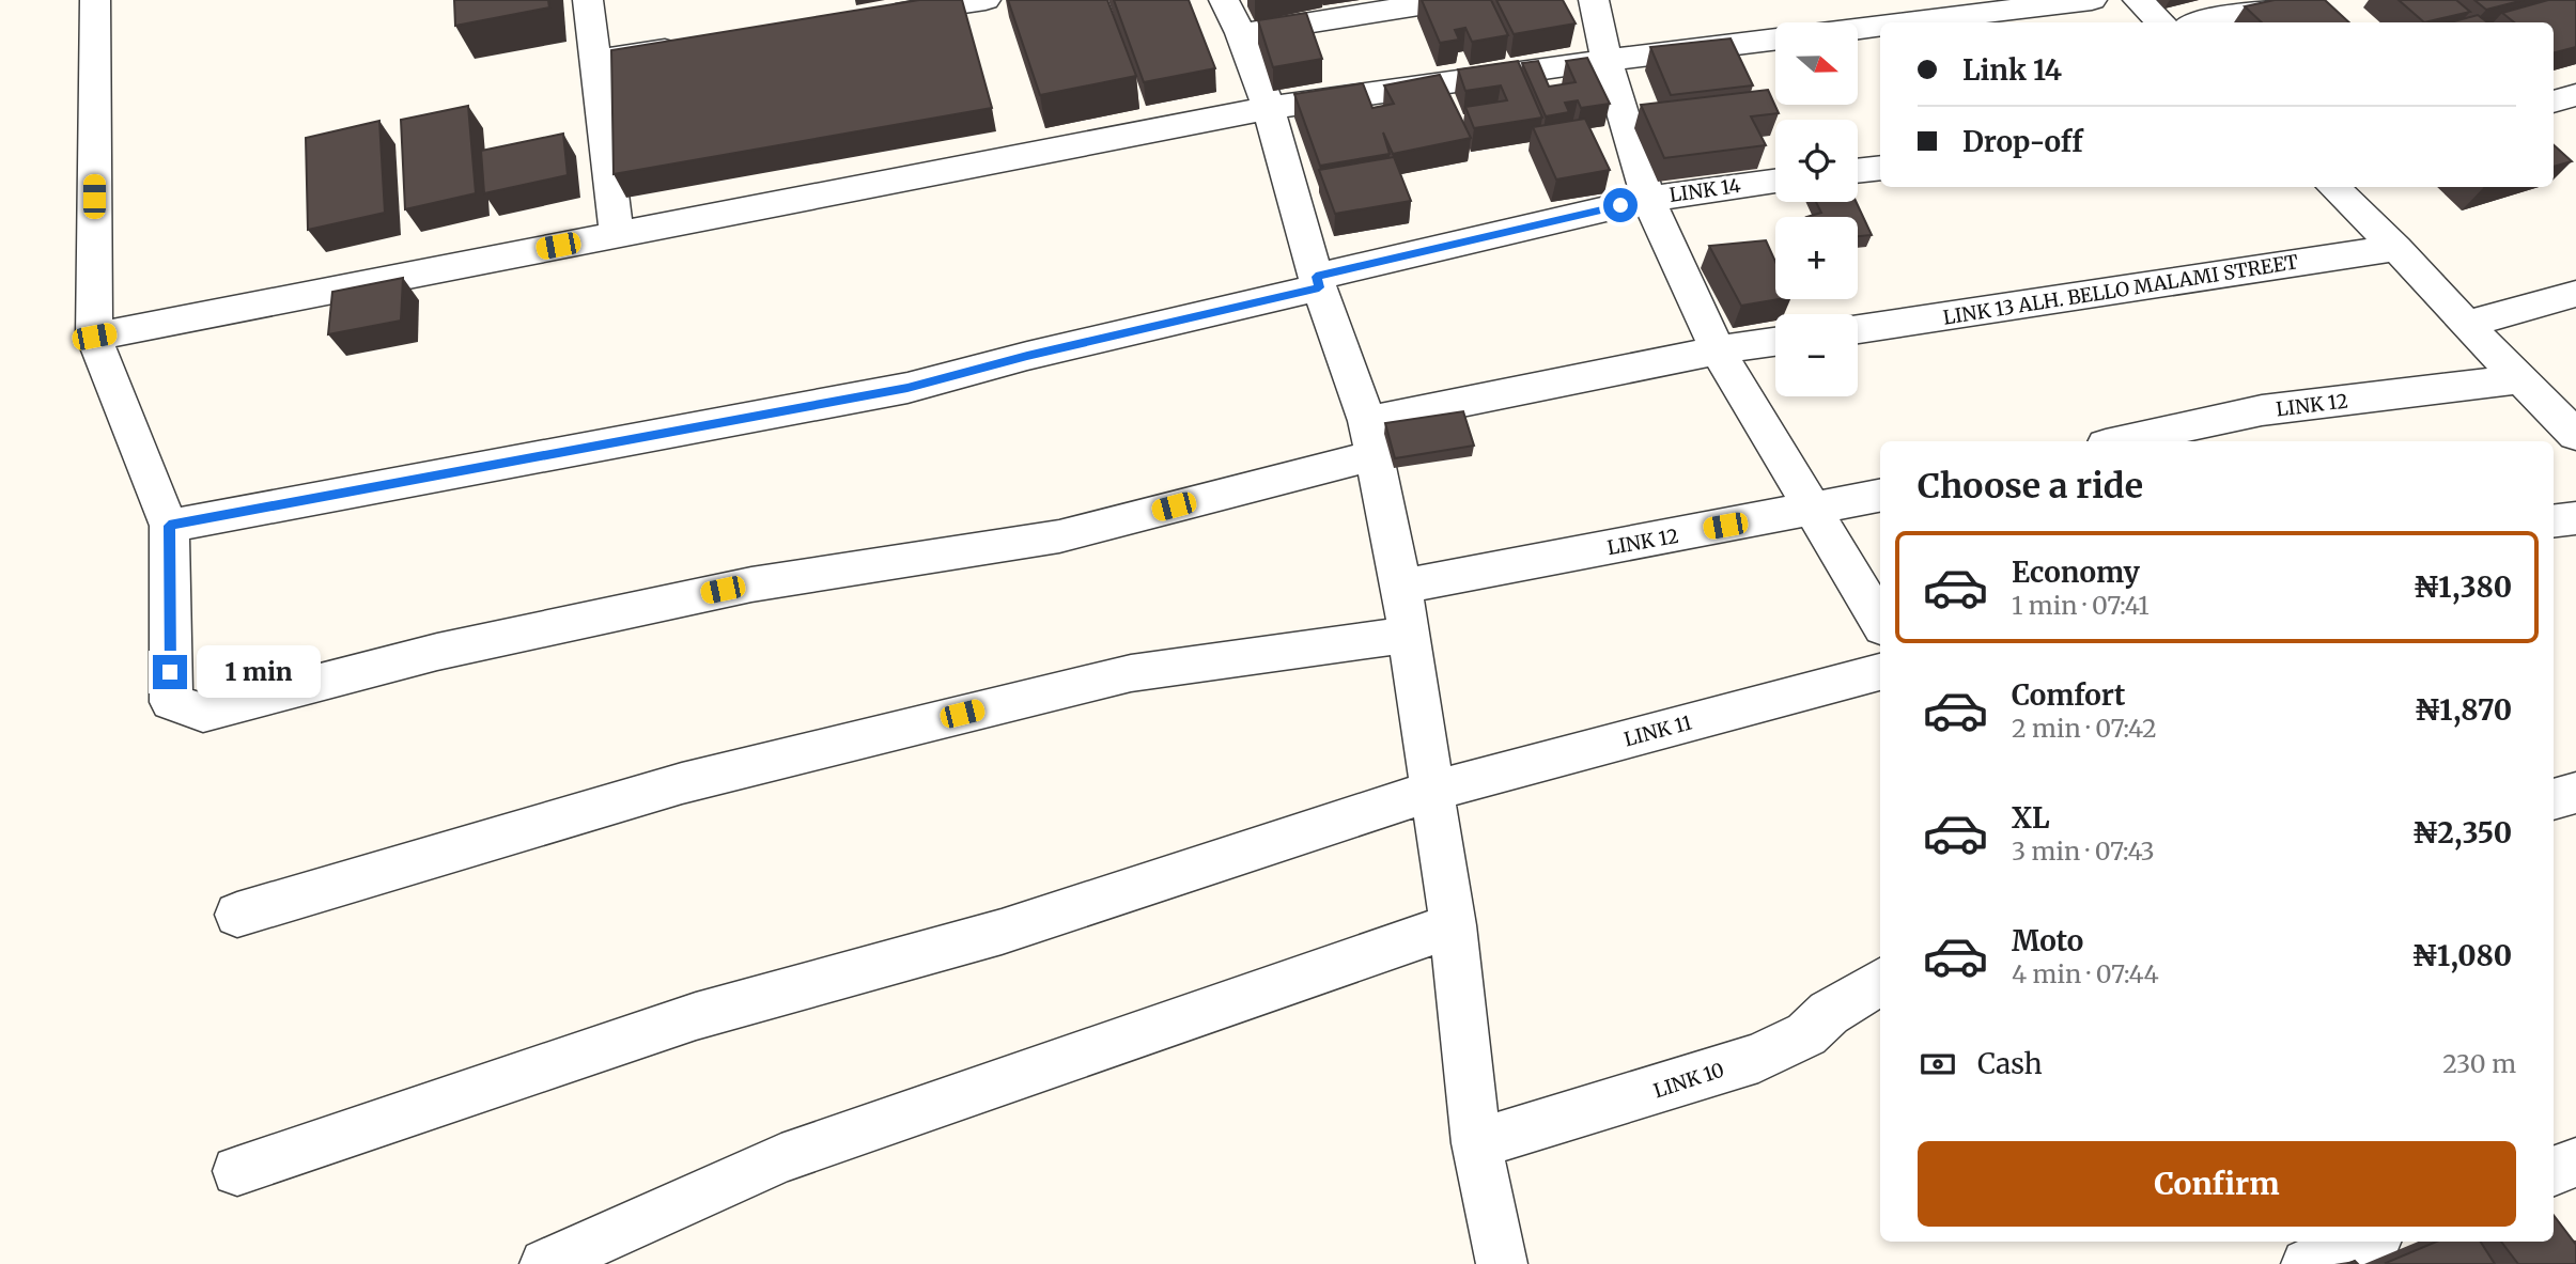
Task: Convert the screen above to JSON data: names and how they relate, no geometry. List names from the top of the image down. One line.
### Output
{"streets":{"street":["LINK 14","LINK 13 ALH. BELLO MALAMI STREET","LINK 12","LINK 11","LINK 10"]},"north":"right","page":{"map_buttons":["+","−"],"banner":["Link 14","Drop-off"],"heading":"Choose a ride","list":[{"name":"Economy","note":"1 min · 07:41","value":"₦1,380"},{"name":"Comfort","note":"2 min · 07:42","value":"₦1,870"},{"name":"XL","note":"3 min · 07:43","value":"₦2,350"},{"name":"Moto","note":"4 min · 07:44","value":"₦1,080"}],"bubble":"1 min","pay":["Cash","230 m"],"buttons":"Confirm"}}
